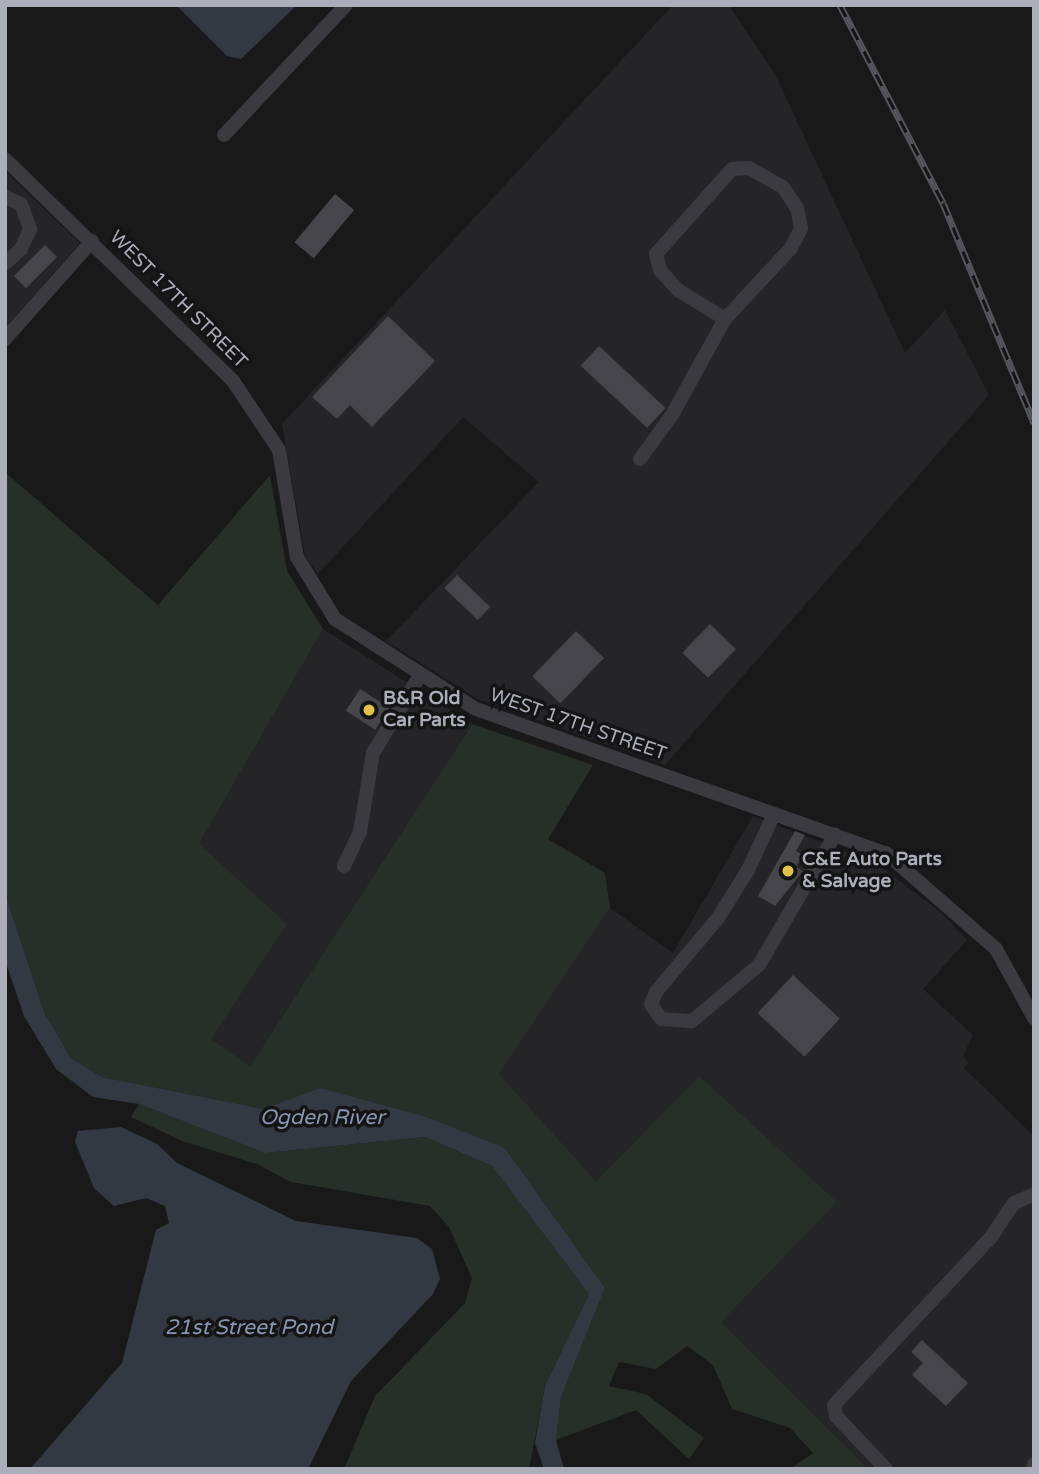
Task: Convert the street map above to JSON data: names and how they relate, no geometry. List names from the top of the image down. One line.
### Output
{"streets":{"street":["WEST 17TH STREET"]},"water":["Ogden River","21st Street Pond"],"places":["B&R Old Car Parts","C&E Auto Parts & Salvage"]}
